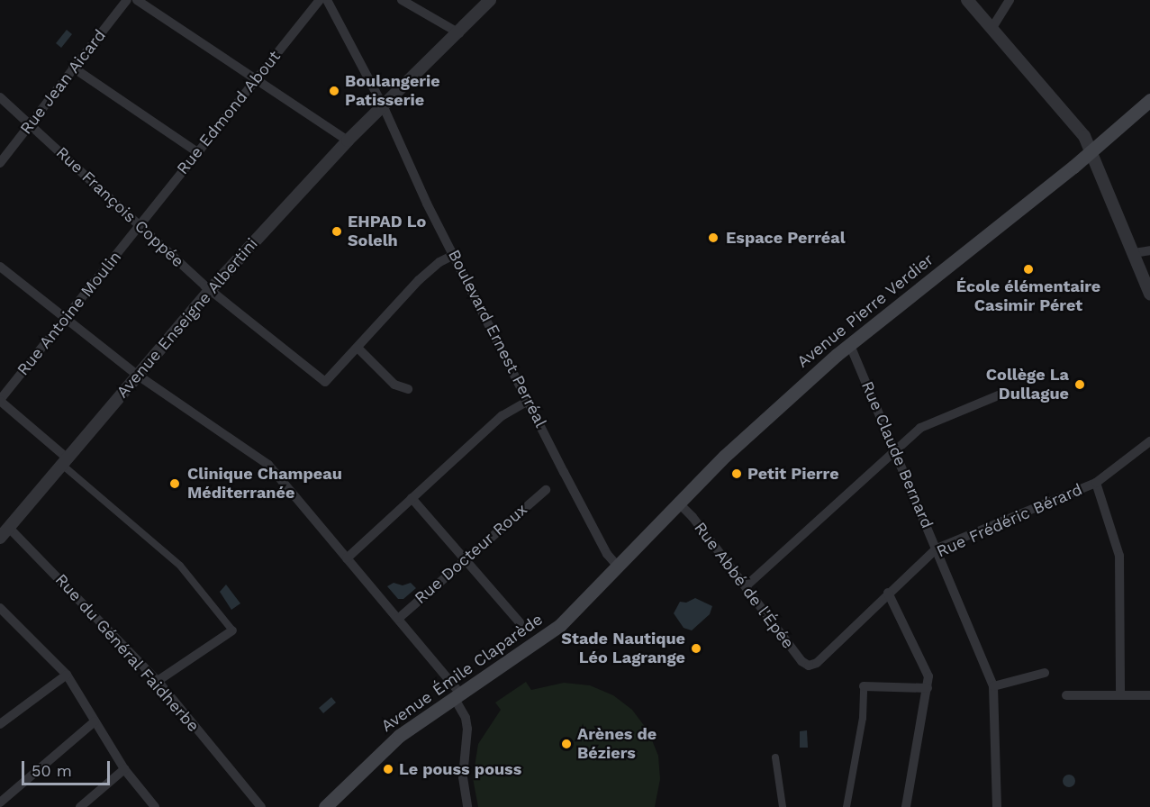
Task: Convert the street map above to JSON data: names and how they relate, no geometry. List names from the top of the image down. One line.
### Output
{"streets":{"main road":["Avenue Pierre Verdier","Avenue Émile Claparède"],"street":["Rue Jean Aicard","Rue Edmond About","Rue François Coppée","Rue Antoine Moulin","Avenue Enseigne Albertini","Boulevard Ernest Perréal","Rue Claude Bernard","Rue Frédéric Bérard","Rue Docteur Roux","Rue Abbé de l'Épée","Rue du Général Faidherbe"]},"crossings":[["Rue Jean Aicard","Rue François Coppée"],["Rue Edmond About","Rue François Coppée"],["Rue Edmond About","Rue Antoine Moulin"],["Rue François Coppée","Rue Antoine Moulin"],["Rue François Coppée","Avenue Enseigne Albertini"],["Avenue Pierre Verdier","Boulevard Ernest Perréal"],["Avenue Pierre Verdier","Rue Claude Bernard"],["Avenue Pierre Verdier","Rue Abbé de l'Épée"],["Avenue Pierre Verdier","Avenue Émile Claparède"],["Avenue Enseigne Albertini","Boulevard Ernest Perréal"],["Avenue Enseigne Albertini","Rue du Général Faidherbe"],["Boulevard Ernest Perréal","Avenue Émile Claparède"],["Rue Claude Bernard","Rue Frédéric Bérard"],["Rue Frédéric Bérard","Rue Abbé de l'Épée"]],"places":["Boulangerie Patisserie","EHPAD Lo Solelh","Espace Perréal","École élémentaire Casimir Péret","Collège La Dullague","Petit Pierre","Clinique Champeau Méditerranée","Stade Nautique Léo Lagrange","Arènes de Béziers","Le pouss pouss"],"scale_bar":"50 m"}
